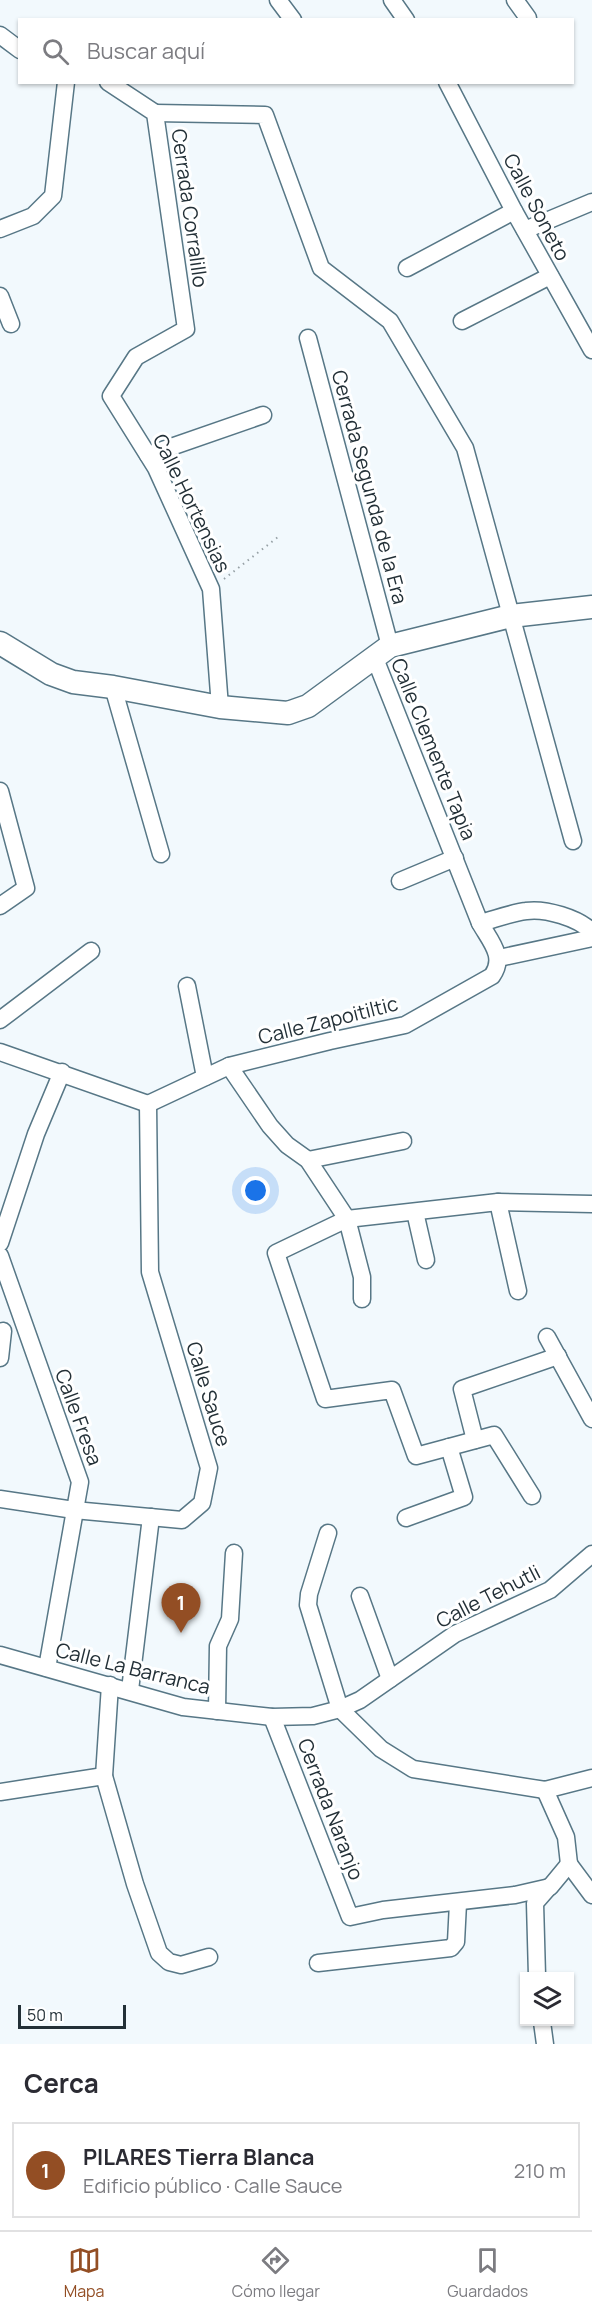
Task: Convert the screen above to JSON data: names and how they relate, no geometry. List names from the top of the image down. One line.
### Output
{"streets":{"street":["Calle Soneto","Cerrada Corralillo","Cerrada Segunda de la Era","Calle Hortensias","Calle Clemente Tapia","Calle Zapoitiltic","Calle Sauce","Calle Fresa","Calle Tehutli","Calle La Barranca","Cerrada Naranjo"]},"crossings":[["Cerrada Corralillo","Calle Hortensias"],["Cerrada Segunda de la Era","Calle Clemente Tapia"],["Calle Zapoitiltic","Calle Sauce"],["Calle Sauce","Calle Fresa"],["Calle Fresa","Calle La Barranca"],["Calle Tehutli","Calle La Barranca"],["Calle La Barranca","Cerrada Naranjo"]],"scale_bar":"50 m","page":{"search":"Buscar aquí","pins":"1","scale":"50 m","heading":"Cerca","list":[{"mark":"1","name":"PILARES Tierra Blanca","note":"Edificio público · Calle Sauce","value":"210 m"}],"nav":["Mapa","Cómo llegar","Guardados"]}}
